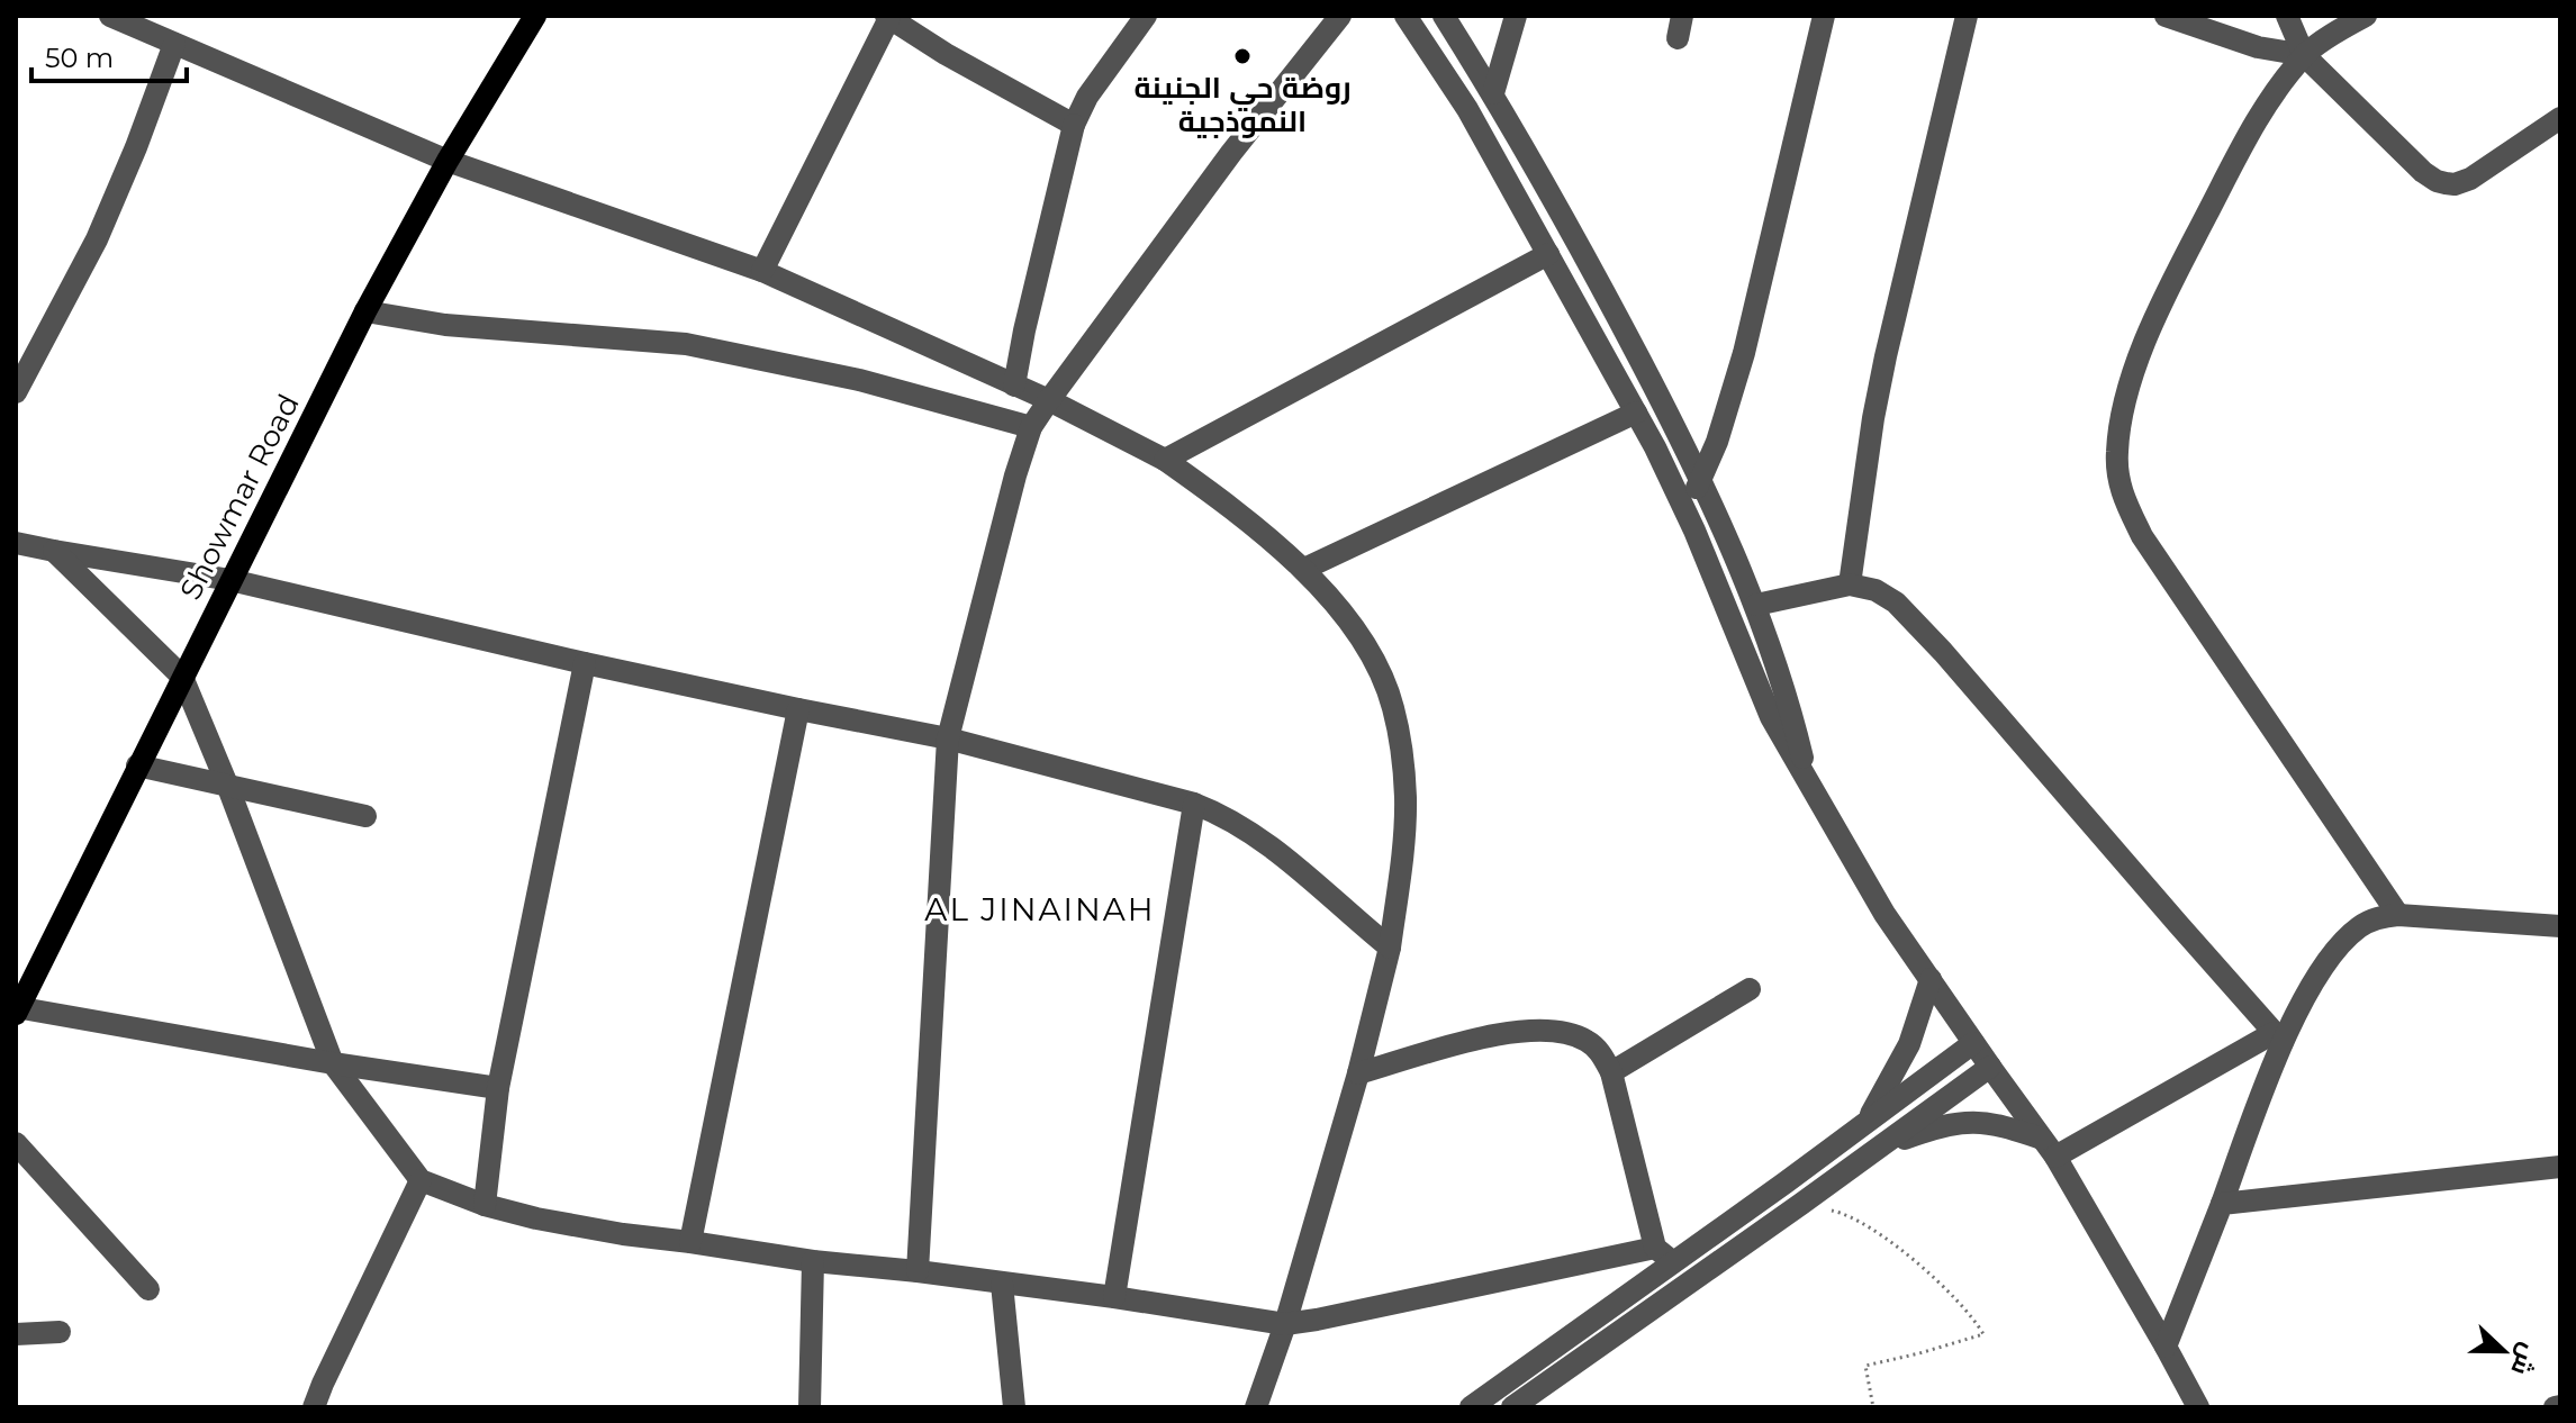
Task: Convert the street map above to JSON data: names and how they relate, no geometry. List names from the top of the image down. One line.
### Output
{"streets":{"main road":["Showmar Road"]},"districts":["AL JINAINAH"],"places":["روضة حي الجنينة النموذجية"],"scale_bar":"50 m","north":"right"}
